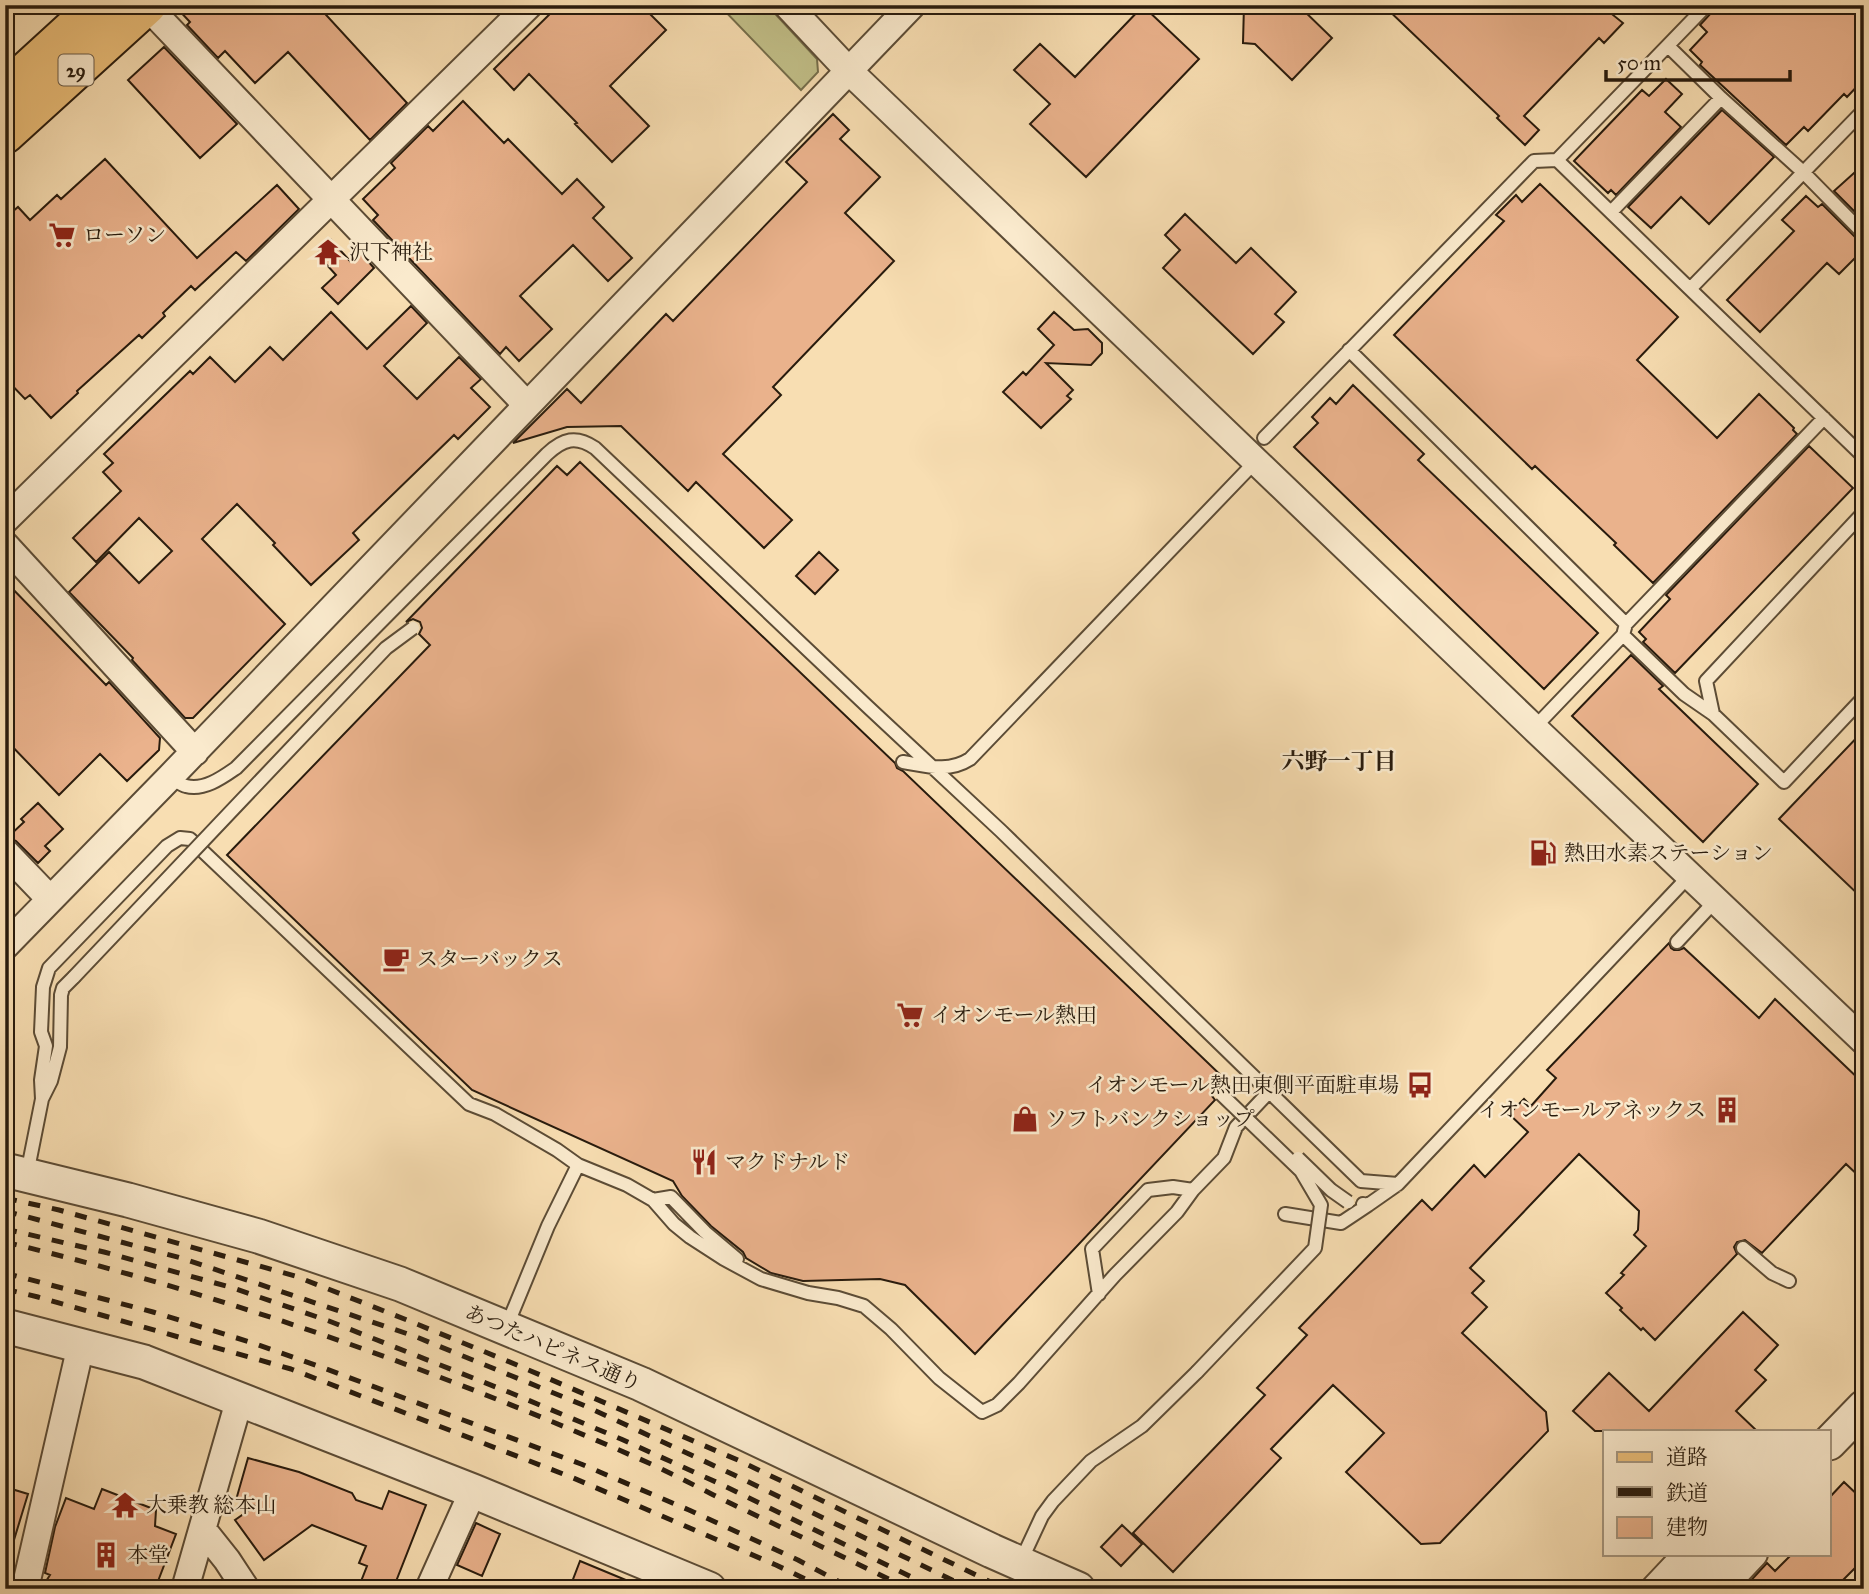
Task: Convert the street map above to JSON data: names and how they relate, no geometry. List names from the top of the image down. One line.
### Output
{"streets":{"main road":["29"],"street":["あつたハピネス通り"]},"districts":["六野一丁目"],"places":{"supermarket":["ローソン","イオンモール熱田"],"temple":["沢下神社","大乗教 総本山"],"fuel station":["熱田水素ステーション"],"cafe":["スターバックス"],"bus stop":["イオンモール熱田東側平面駐車場"],"building":["イオンモールアネックス","本堂"],"shop":["ソフトバンクショップ"],"restaurant":["マクドナルド"]},"legend":["道路","鉄道","建物"],"scale_bar":"50 m"}
